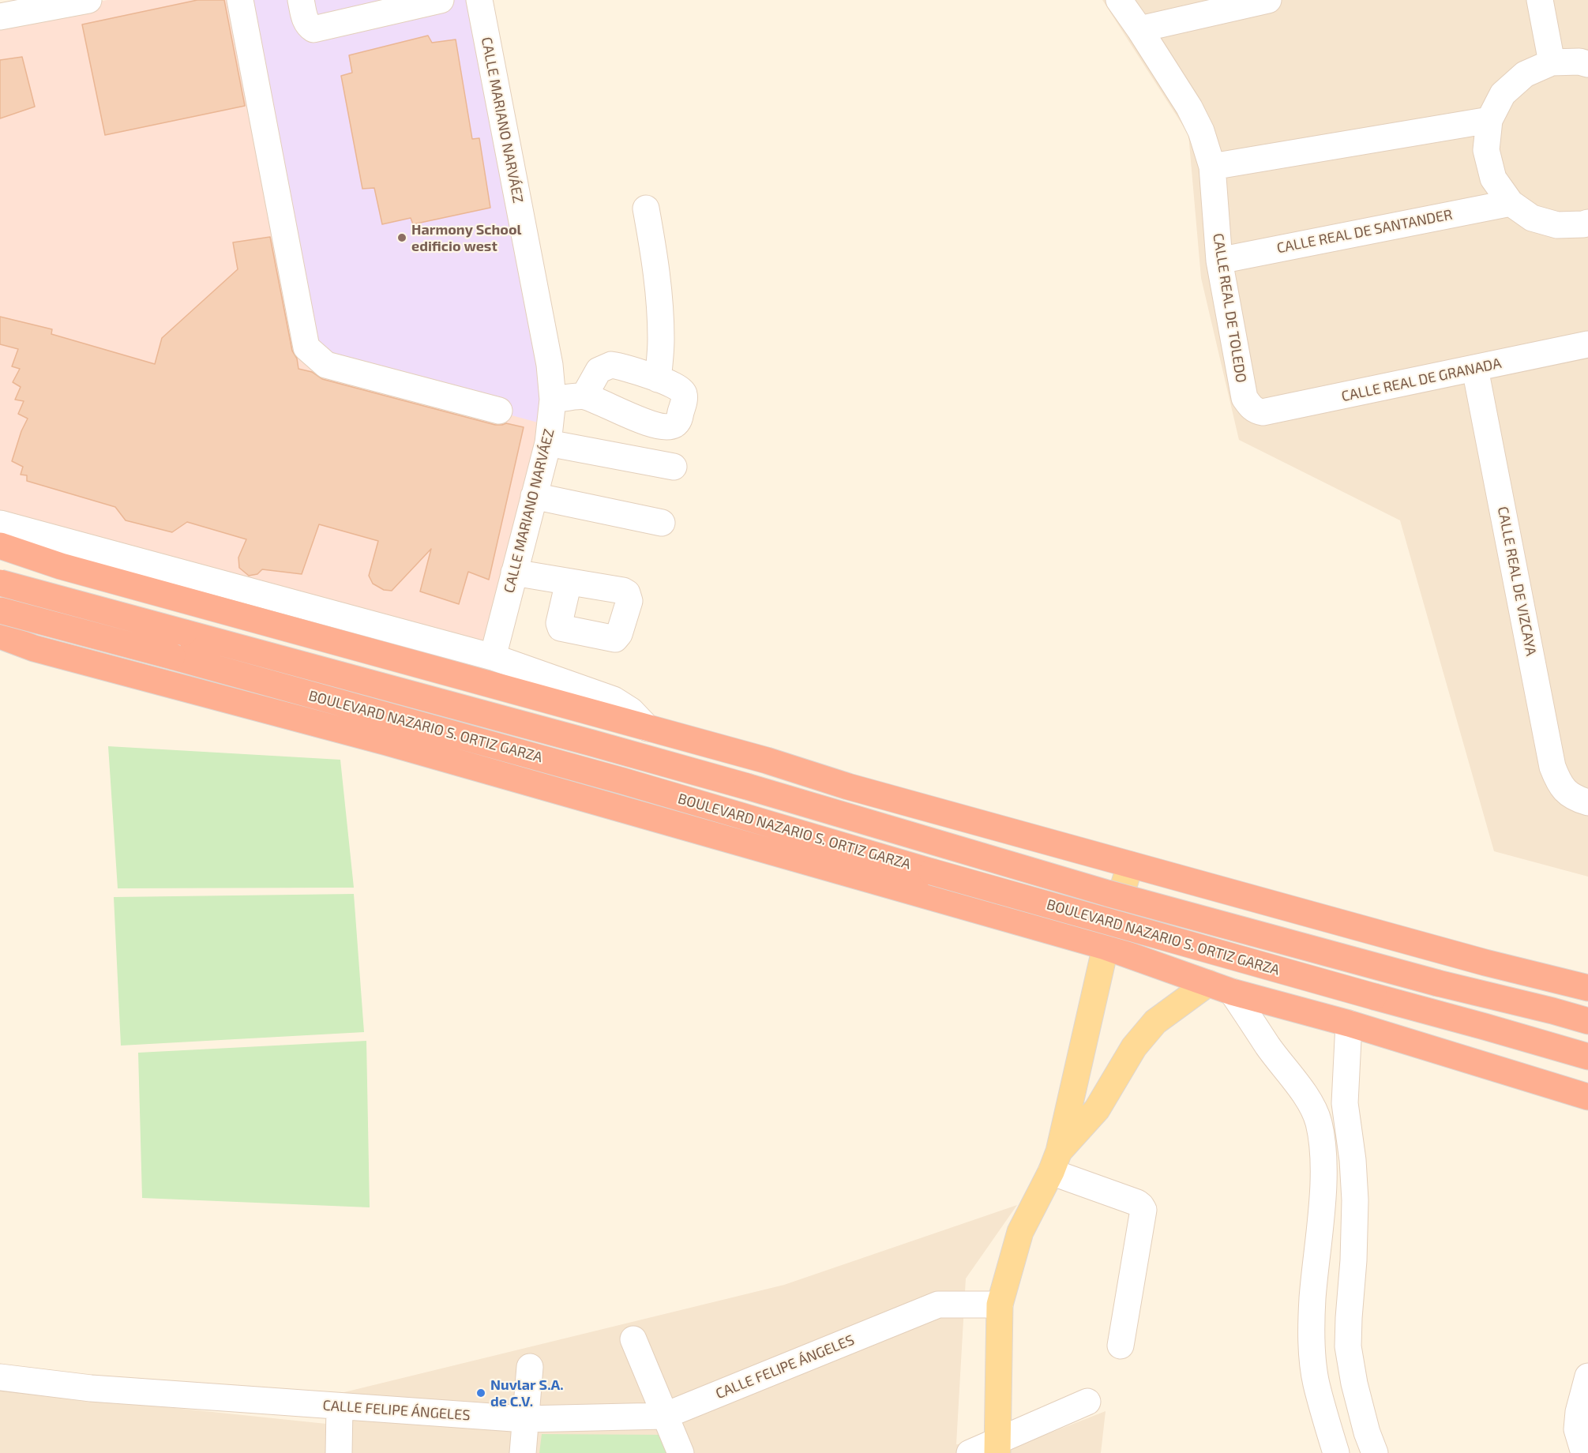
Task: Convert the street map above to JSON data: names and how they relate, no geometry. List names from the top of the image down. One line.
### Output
{"streets":{"highway":["BOULEVARD NAZARIO S. ORTIZ GARZA"],"street":["CALLE MARIANO NARVÁEZ","CALLE REAL DE SANTANDER","CALLE REAL DE TOLEDO","CALLE REAL DE GRANADA","CALLE REAL DE VIZCAYA","CALLE FELIPE ÁNGELES"]},"crossings":[["CALLE REAL DE SANTANDER","CALLE REAL DE TOLEDO"],["CALLE REAL DE TOLEDO","CALLE REAL DE GRANADA"],["CALLE REAL DE GRANADA","CALLE REAL DE VIZCAYA"]],"places":["Harmony School edificio west","Nuvlar S.A. de C.V."]}
